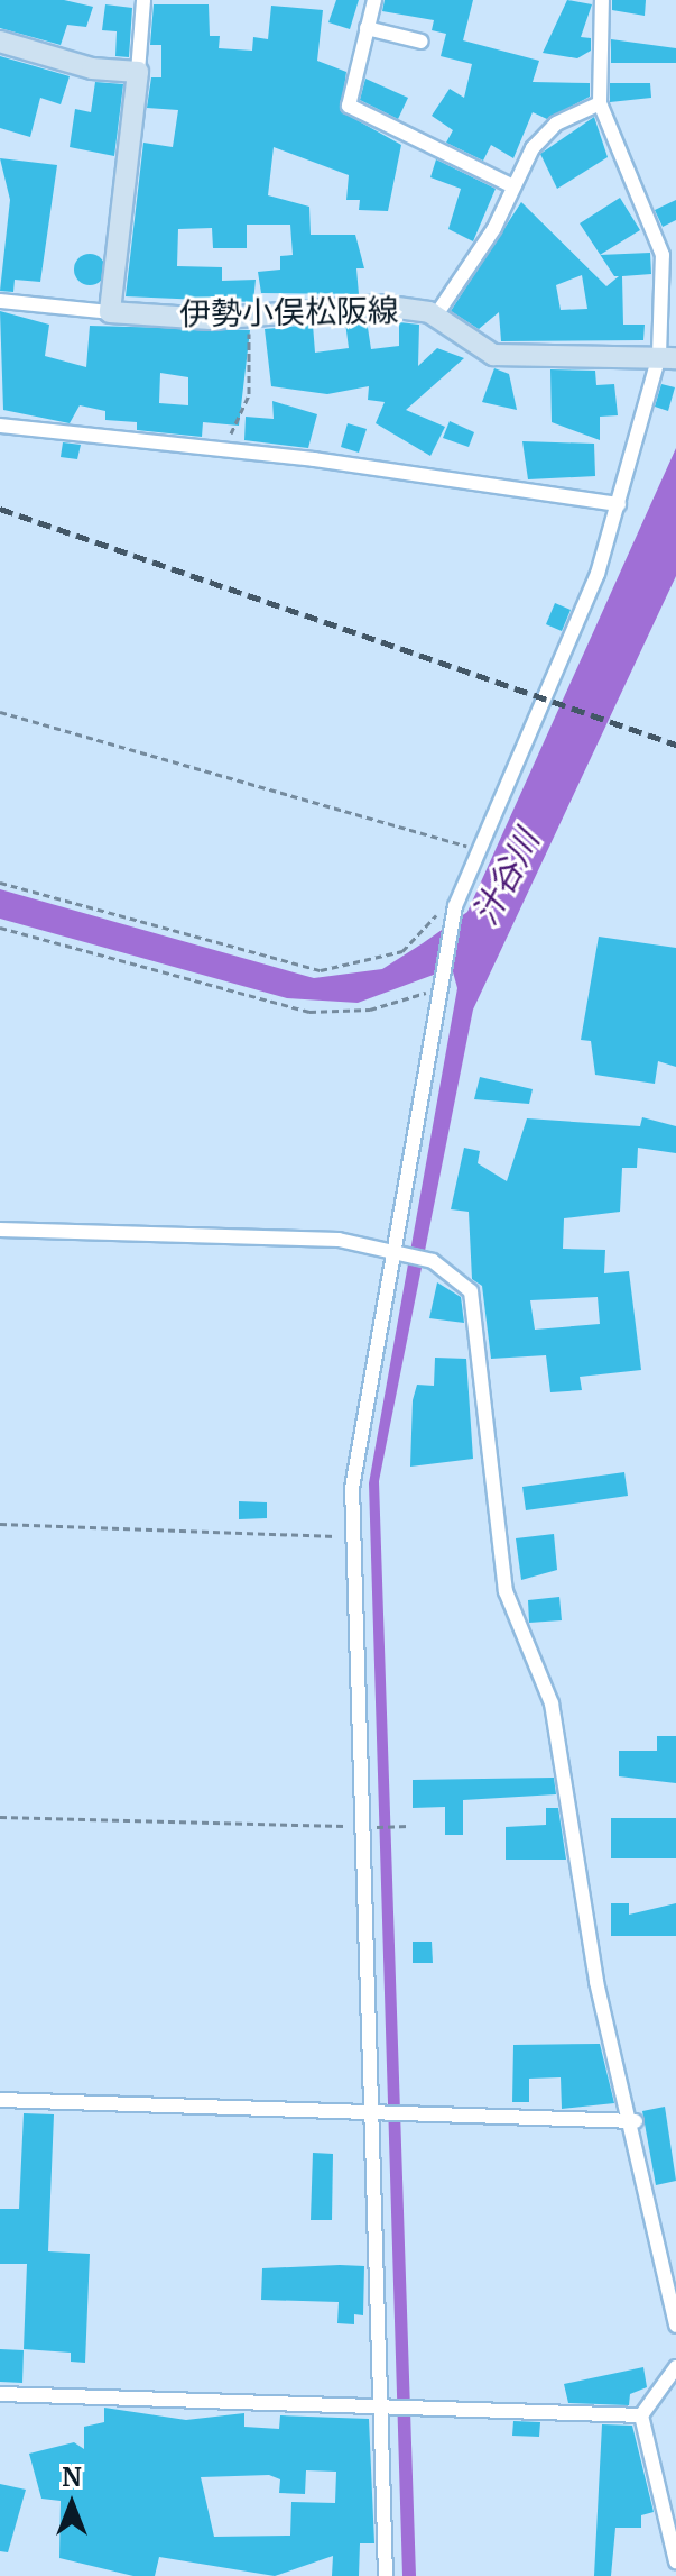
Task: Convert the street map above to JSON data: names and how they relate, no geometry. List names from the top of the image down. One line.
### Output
{"streets":{"main road":["伊勢小俣松阪線"]},"water":["汁谷川"],"north":"top"}
